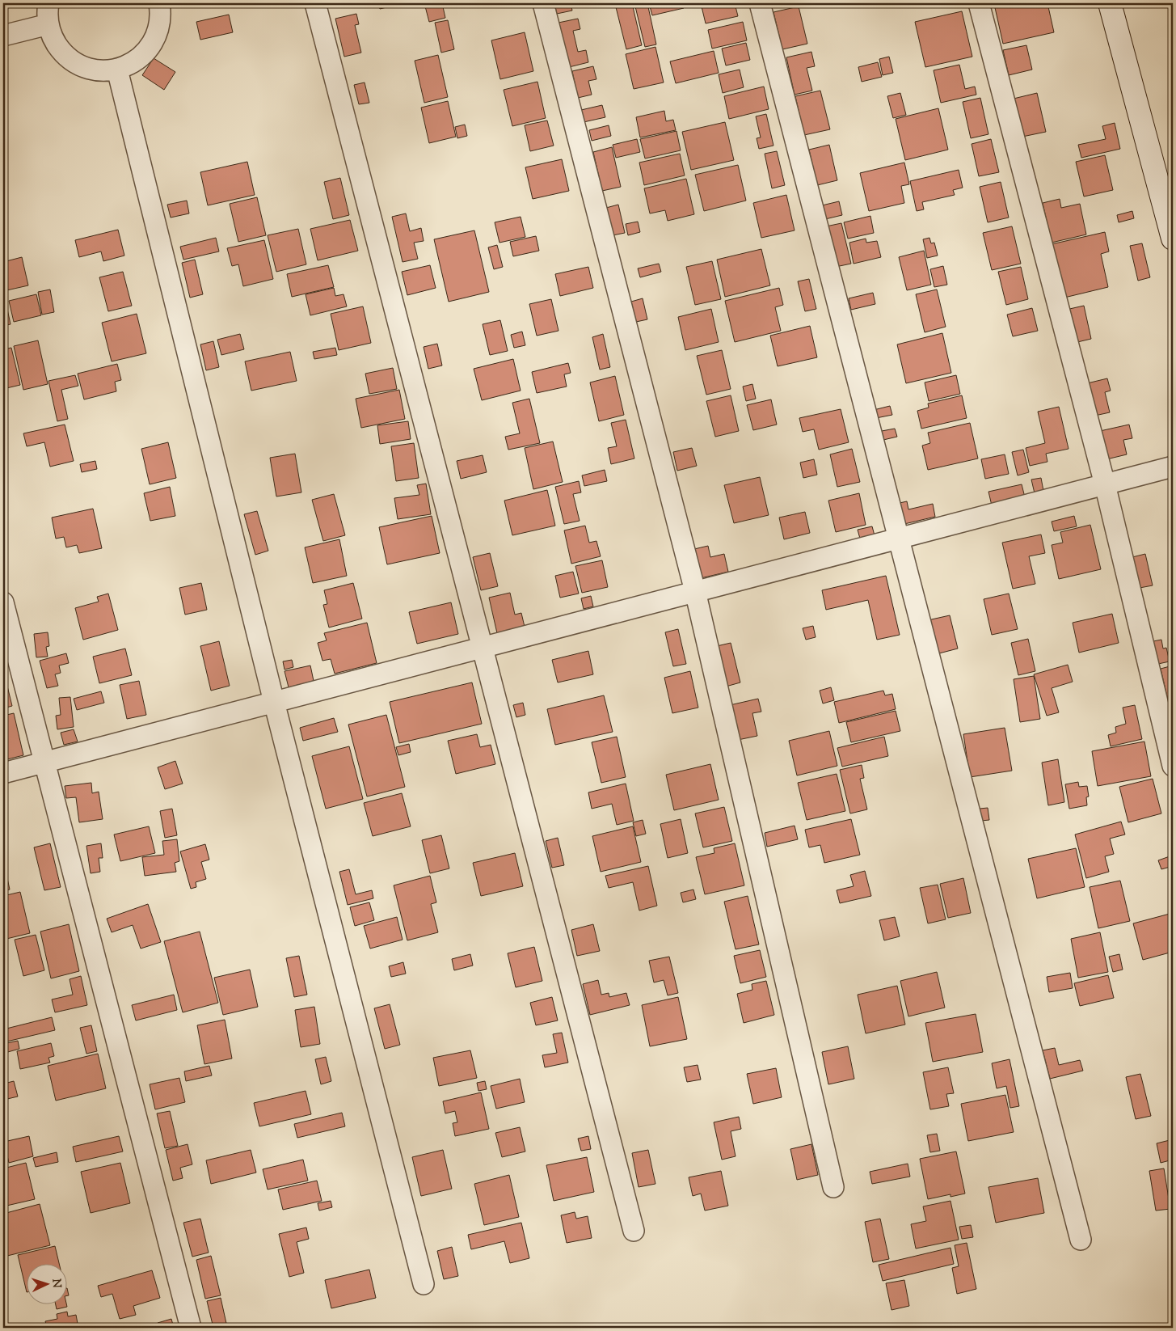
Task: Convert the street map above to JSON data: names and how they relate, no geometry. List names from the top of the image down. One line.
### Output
{"north":"right"}
